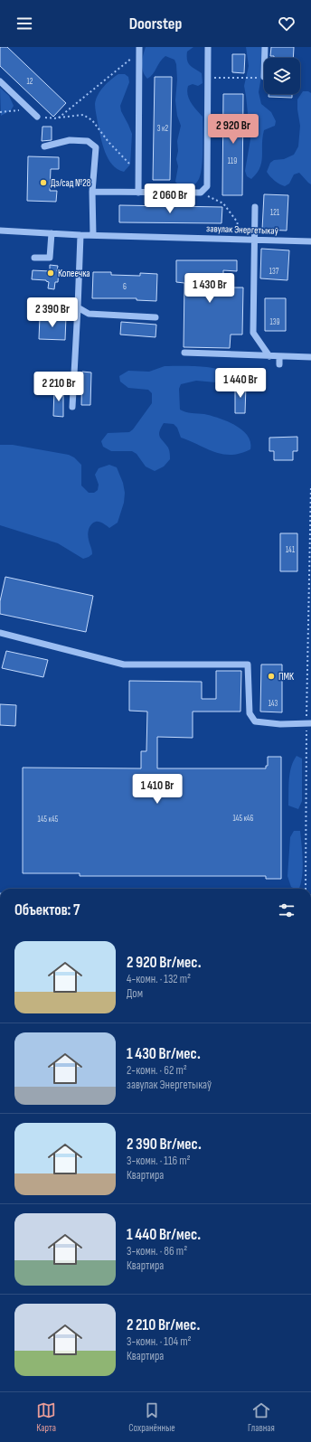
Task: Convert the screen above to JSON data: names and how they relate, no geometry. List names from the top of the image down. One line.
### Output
{"streets":{"street":["завулак Энергетыкаў"]},"places":["Дз/сад №28","Копеечка","ПМК"],"house_numbers":["12","3 к2","119","121","137","6","139","141","143","145 к46","145 к45"],"page":{"header":"Doorstep","price":["2 920 Br","2 060 Br","1 430 Br","2 390 Br","1 440 Br","2 210 Br","1 410 Br"],"heading":"Объектов: 7","list":[{"name":"2 920 Br/мес.","note":"4-комн. · 132 m² · Дом"},{"name":"1 430 Br/мес.","note":"2-комн. · 62 m² · завулак Энергетыкаў"},{"name":"2 390 Br/мес.","note":"3-комн. · 116 m² · Квартира"},{"name":"1 440 Br/мес.","note":"3-комн. · 86 m² · Квартира"},{"name":"2 210 Br/мес.","note":"3-комн. · 104 m² · Квартира"}],"tabs":["Карта","Сохранённые","Главная"]}}
